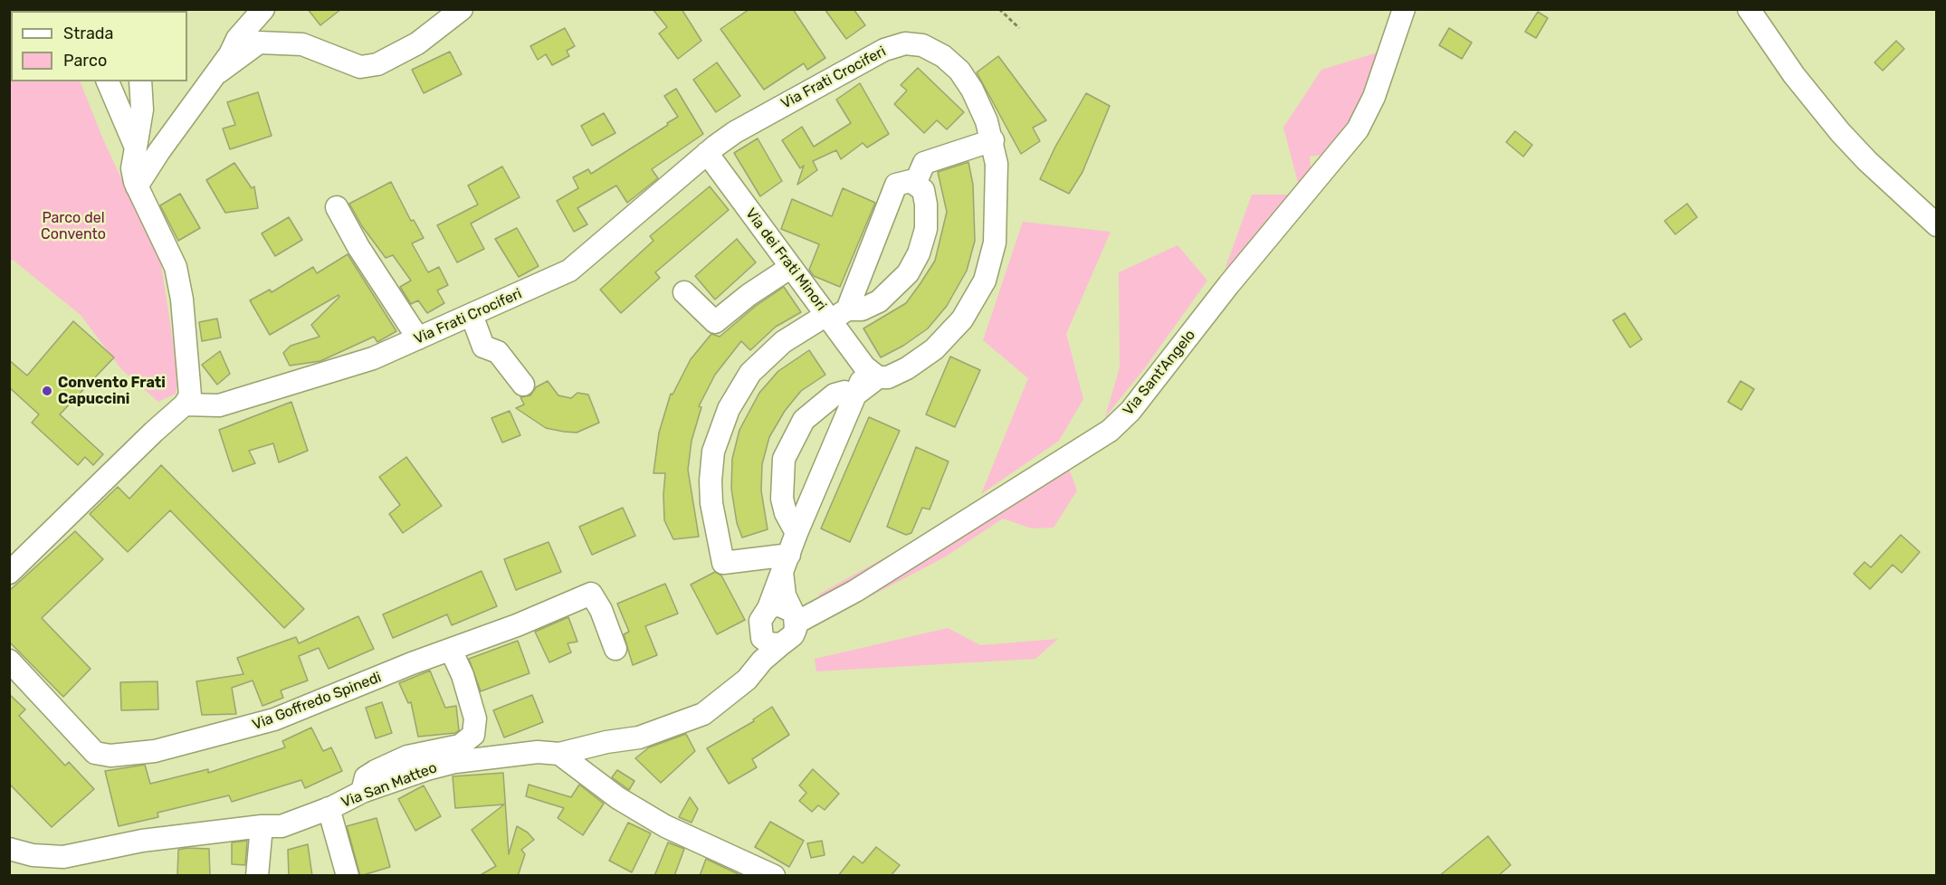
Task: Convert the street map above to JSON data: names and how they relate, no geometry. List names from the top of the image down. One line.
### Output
{"streets":{"street":["Via Frati Crociferi","Via dei Frati Minori","Via Sant'Angelo","Via Goffredo Spinedi","Via San Matteo"]},"crossings":[["Via Frati Crociferi","Via dei Frati Minori"],["Via Sant'Angelo","Via San Matteo"]],"parks":["Parco del Convento"],"places":["Convento Frati Capuccini"],"legend":["Strada","Parco"]}
